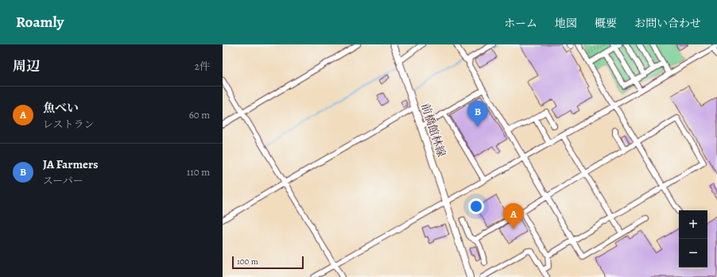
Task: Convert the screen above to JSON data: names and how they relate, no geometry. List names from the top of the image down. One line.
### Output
{"streets":{"main road":["前橋館林線"]},"scale_bar":"100 m","page":{"header":"Roamly","nav":["ホーム","地図","概要","お問い合わせ"],"heading":["周辺","2件"],"list":[{"mark":"A","name":"魚べい","note":"レストラン","value":"60 m"},{"mark":"B","name":"JA Farmers","note":"スーパー","value":"110 m"}],"pins":["B","A"],"map_buttons":["+","−"],"scale":"100 m"}}
